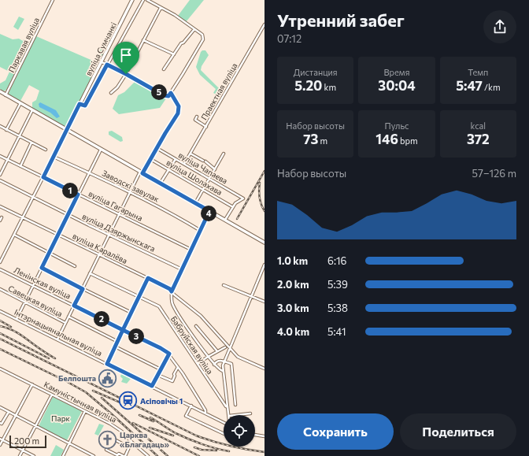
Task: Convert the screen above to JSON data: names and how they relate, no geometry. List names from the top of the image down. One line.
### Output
{"streets":{"main road":["вуліца Сумчанкі"],"street":["Паркавая вуліца","Праектная вуліца","вуліца Чапаева","вуліца Шолахава","Заводскі завулак","вуліца Гагарына","вуліца Дзяржынскага","вуліца Каралёва","Ленінская вуліца","Савецкая вуліца","Інтэрнацыянальная вуліца","Бабруйская вуліца","Камуністычная вуліца"]},"crossings":[["вуліца Сумчанкі","Заводскі завулак"],["вуліца Сумчанкі","вуліца Гагарына"],["вуліца Сумчанкі","вуліца Дзяржынскага"],["вуліца Сумчанкі","вуліца Каралёва"],["Праектная вуліца","вуліца Чапаева"],["вуліца Чапаева","вуліца Шолахава"],["Ленінская вуліца","Інтэрнацыянальная вуліца"]],"parks":["Парк"],"places":{"public building":["Белпошта"],"station":["Асіповічы 1"],"church":["Царква «Благадаць»"]},"scale_bar":"200 m","page":{"heading":["Утренний забег","07:12"],"stats":[["Дистанция","5.20 km"],["Время","30:04"],["Темп","5:47 /km"],["Набор высоты","73 m"],["Пульс","146 bpm"],["kcal","372"]],"pins":["5","1","4","2","3"],"chart":["Набор высоты","57–126 m"],"list":[{"name":"1.0 km","note":"6:16"},{"name":"2.0 km","note":"5:39"},{"name":"3.0 km","note":"5:38"},{"name":"4.0 km","note":"5:41"}],"buttons":["Сохранить","Поделиться"],"scale":"200 m"}}
